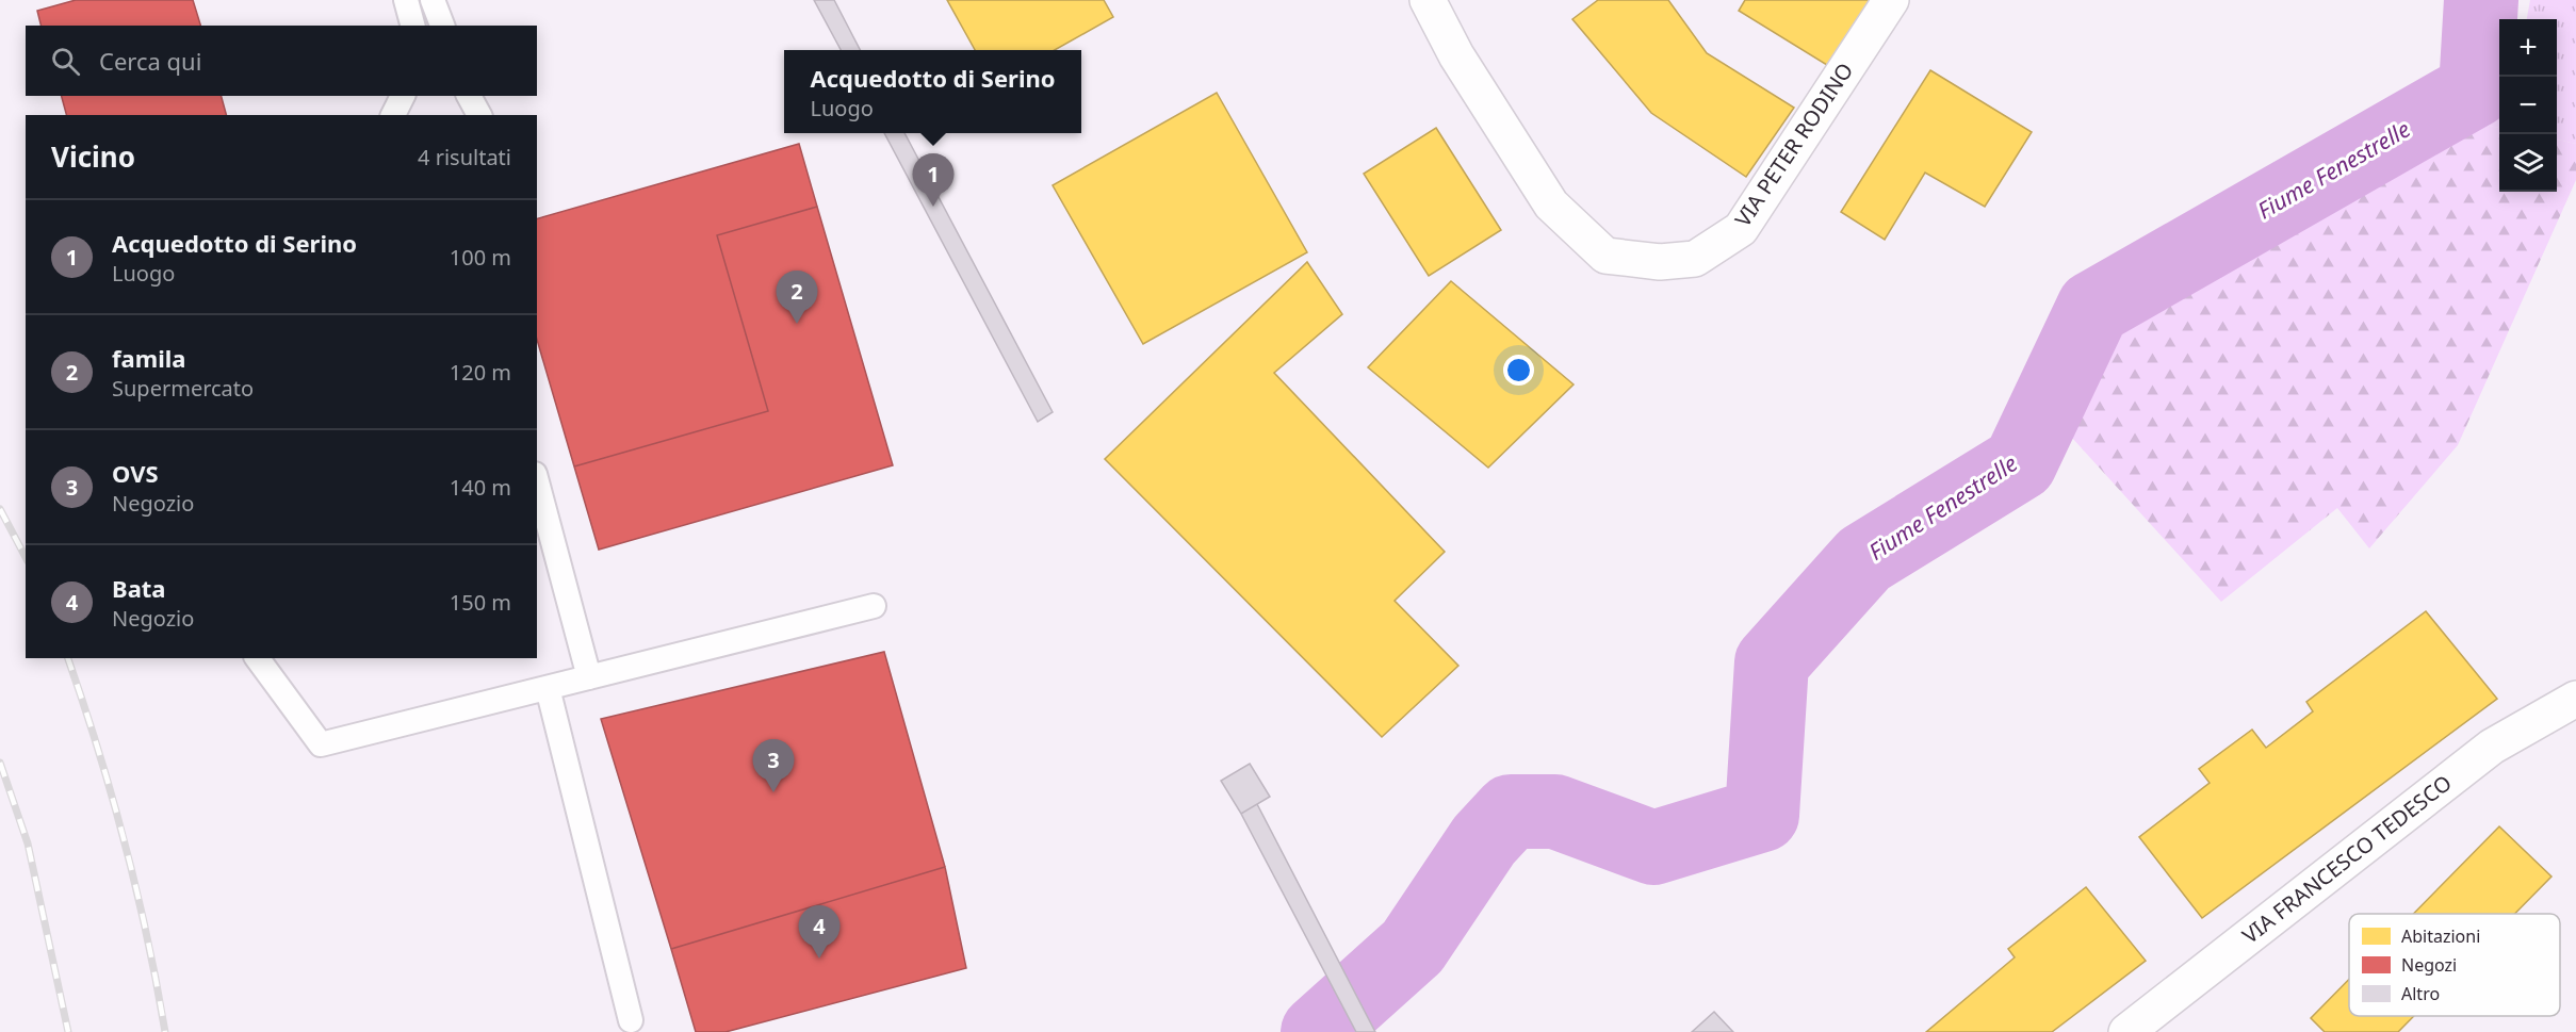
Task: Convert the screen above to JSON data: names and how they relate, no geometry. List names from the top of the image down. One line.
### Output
{"streets":{"street":["VIA PETER RODINO","VIA FRANCESCO TEDESCO"]},"water":["Fiume Fenestrelle"],"legend":["Abitazioni","Negozi","Altro"],"page":{"map_buttons":["+","−"],"search":"Cerca qui","popup":["Acquedotto di Serino","Luogo"],"heading":["Vicino","4 risultati"],"pins":["1","2","3","4"],"list":[{"mark":"1","name":"Acquedotto di Serino","note":"Luogo","value":"100 m"},{"mark":"2","name":"famila","note":"Supermercato","value":"120 m"},{"mark":"3","name":"OVS","note":"Negozio","value":"140 m"},{"mark":"4","name":"Bata","note":"Negozio","value":"150 m"}]}}
